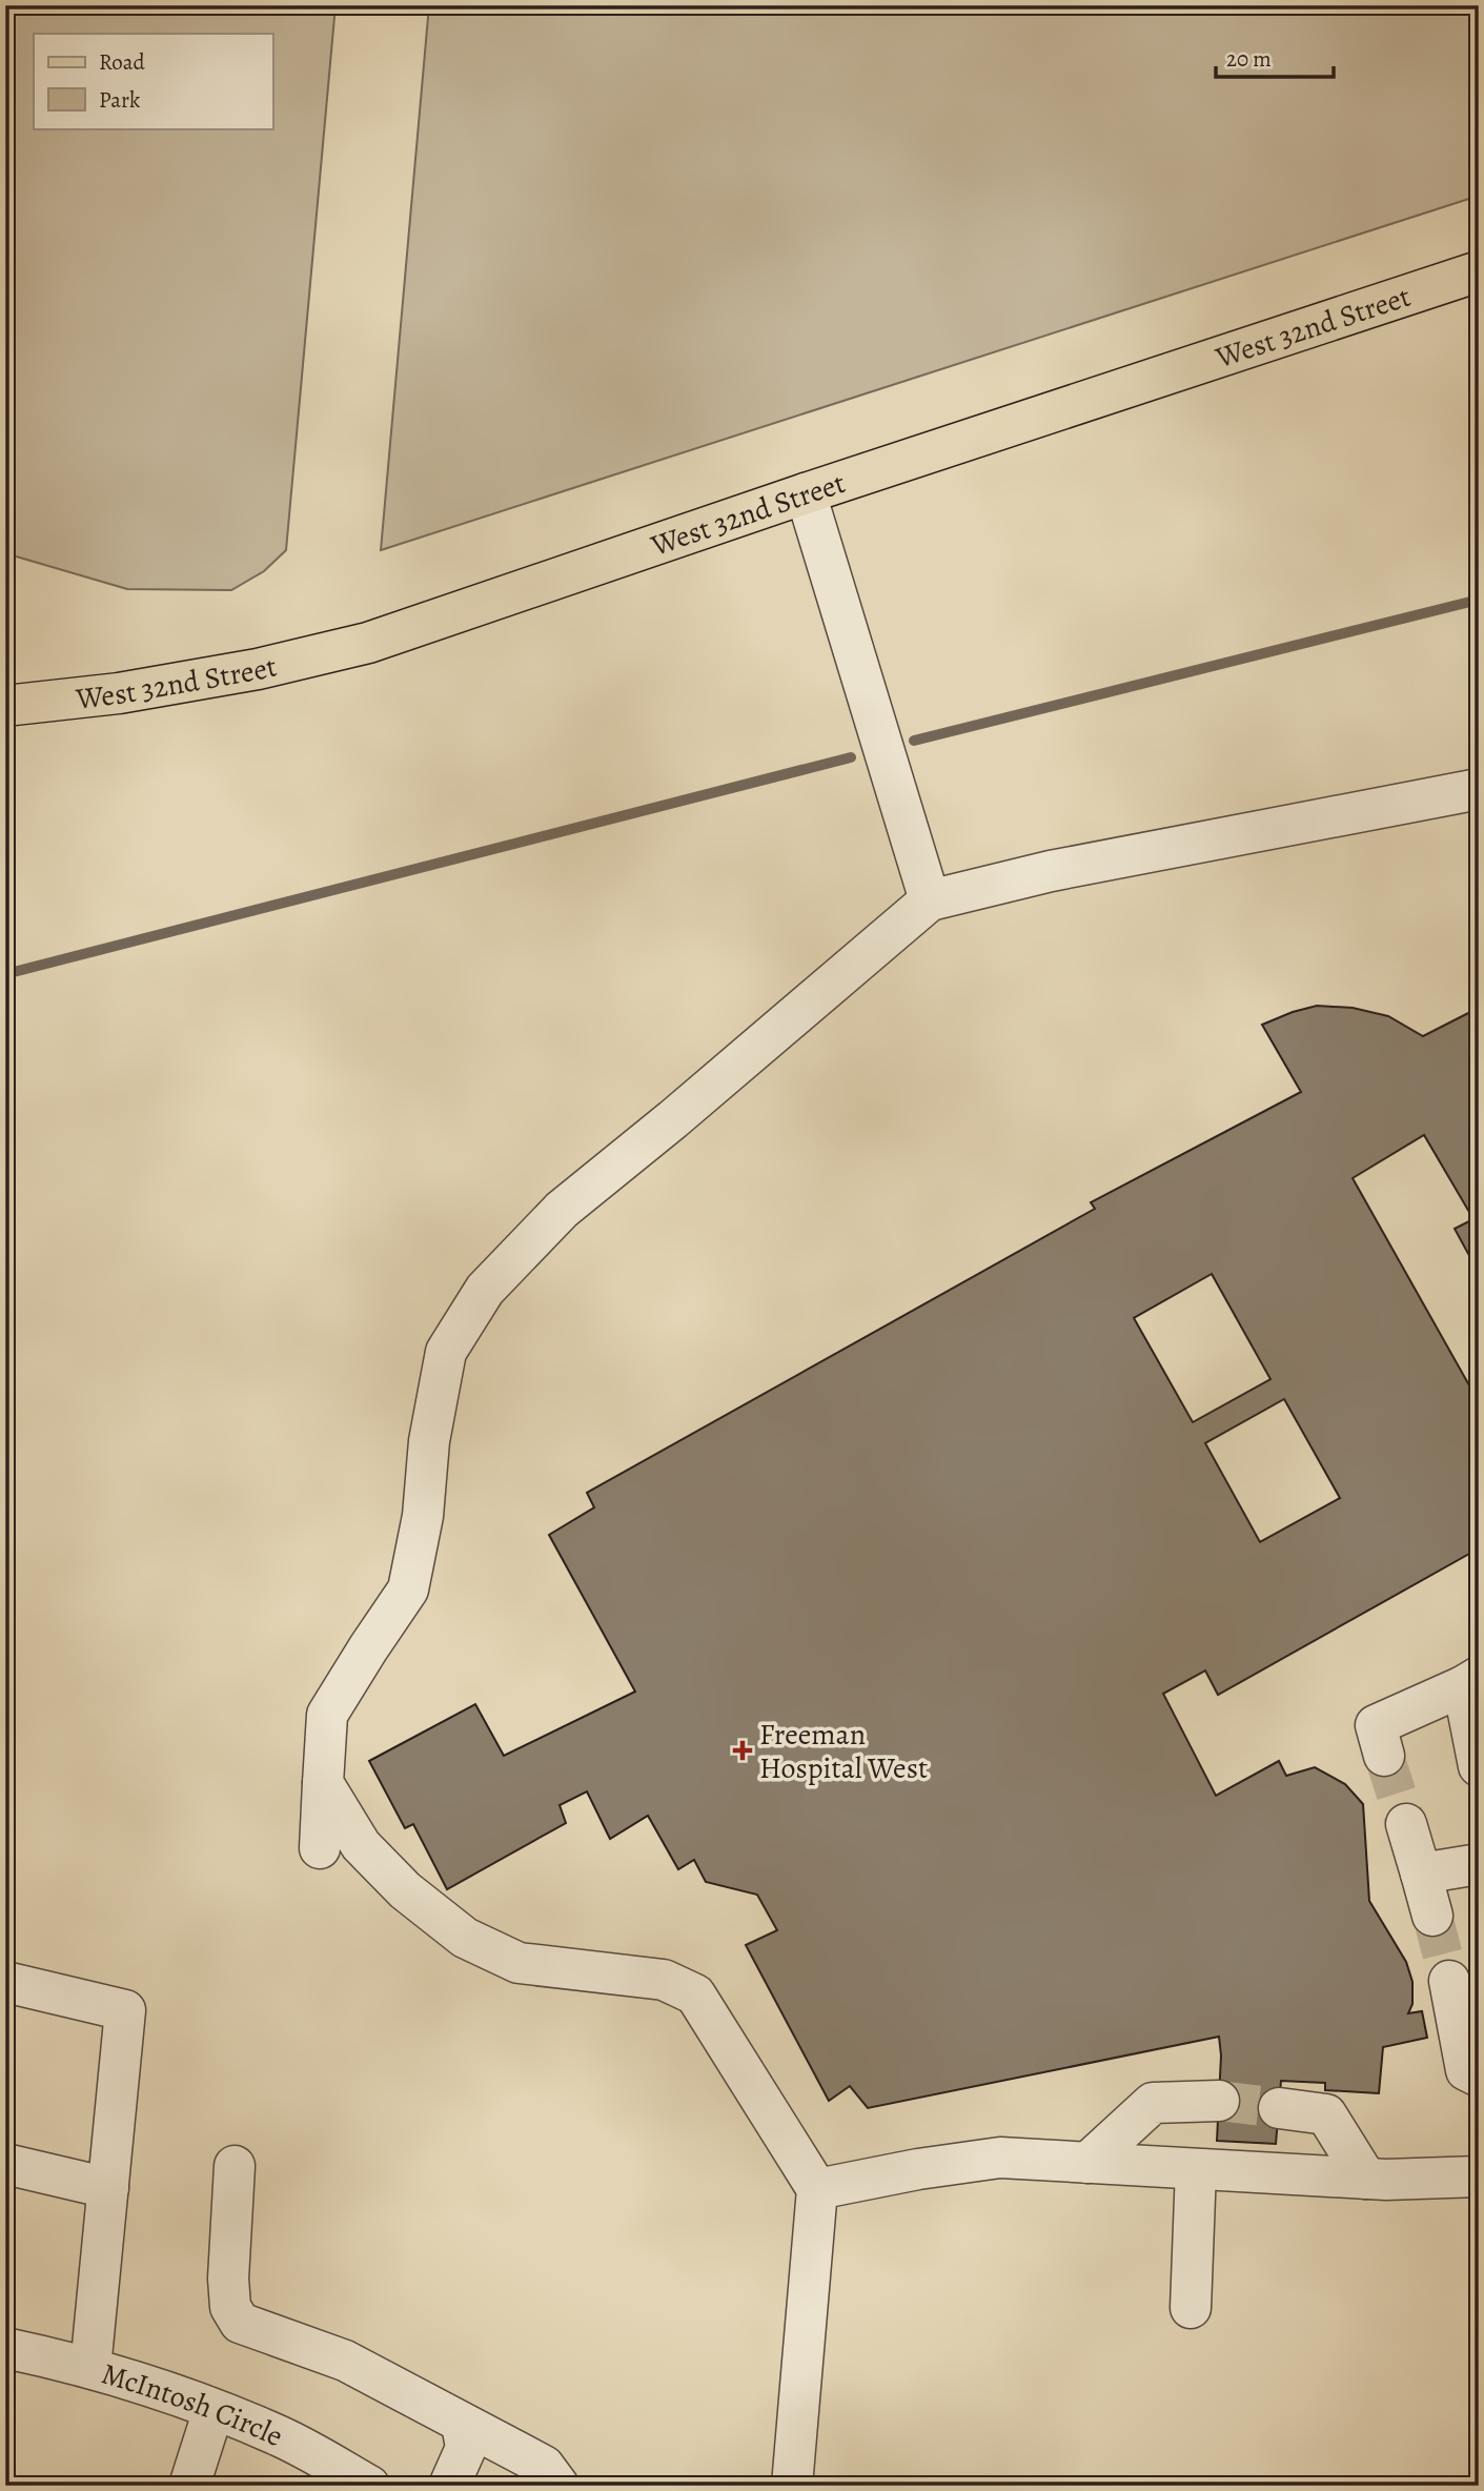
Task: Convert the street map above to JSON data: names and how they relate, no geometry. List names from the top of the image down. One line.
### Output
{"streets":{"main road":["West 32nd Street"],"street":["McIntosh Circle"]},"places":{"health":["Freeman Hospital West"]},"legend":["Road","Park"],"scale_bar":"20 m"}
